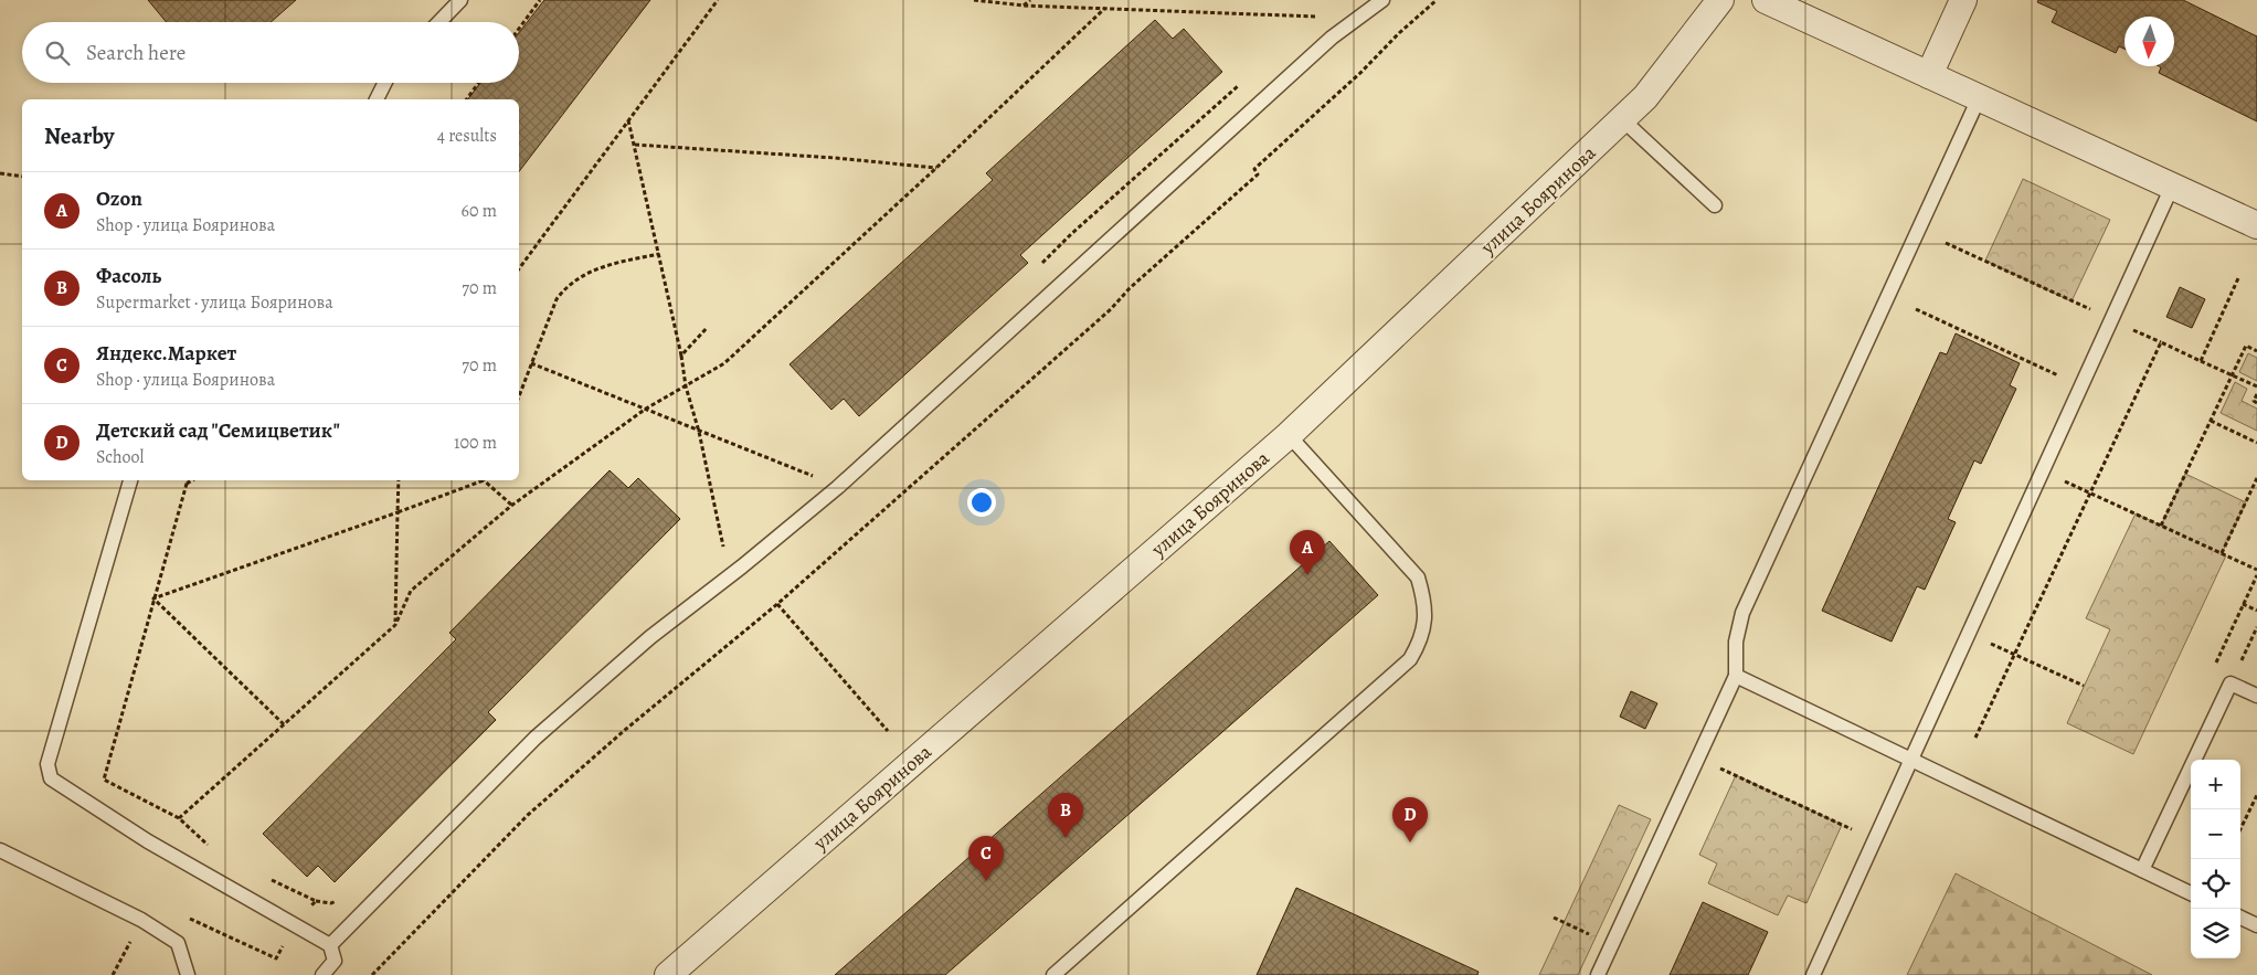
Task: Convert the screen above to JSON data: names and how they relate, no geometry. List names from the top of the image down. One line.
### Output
{"streets":{"street":["улица Бояринова"]},"north":"bottom","page":{"search":"Search here","heading":["Nearby","4 results"],"list":[{"mark":"A","name":"Ozon","note":"Shop · улица Бояринова","value":"60 m"},{"mark":"B","name":"Фасоль","note":"Supermarket · улица Бояринова","value":"70 m"},{"mark":"C","name":"Яндекс.Маркет","note":"Shop · улица Бояринова","value":"70 m"},{"mark":"D","name":"Детский сад \"Семицветик\"","note":"School","value":"100 m"}],"pins":["A","B","D","C"],"map_buttons":["+","−"]}}
